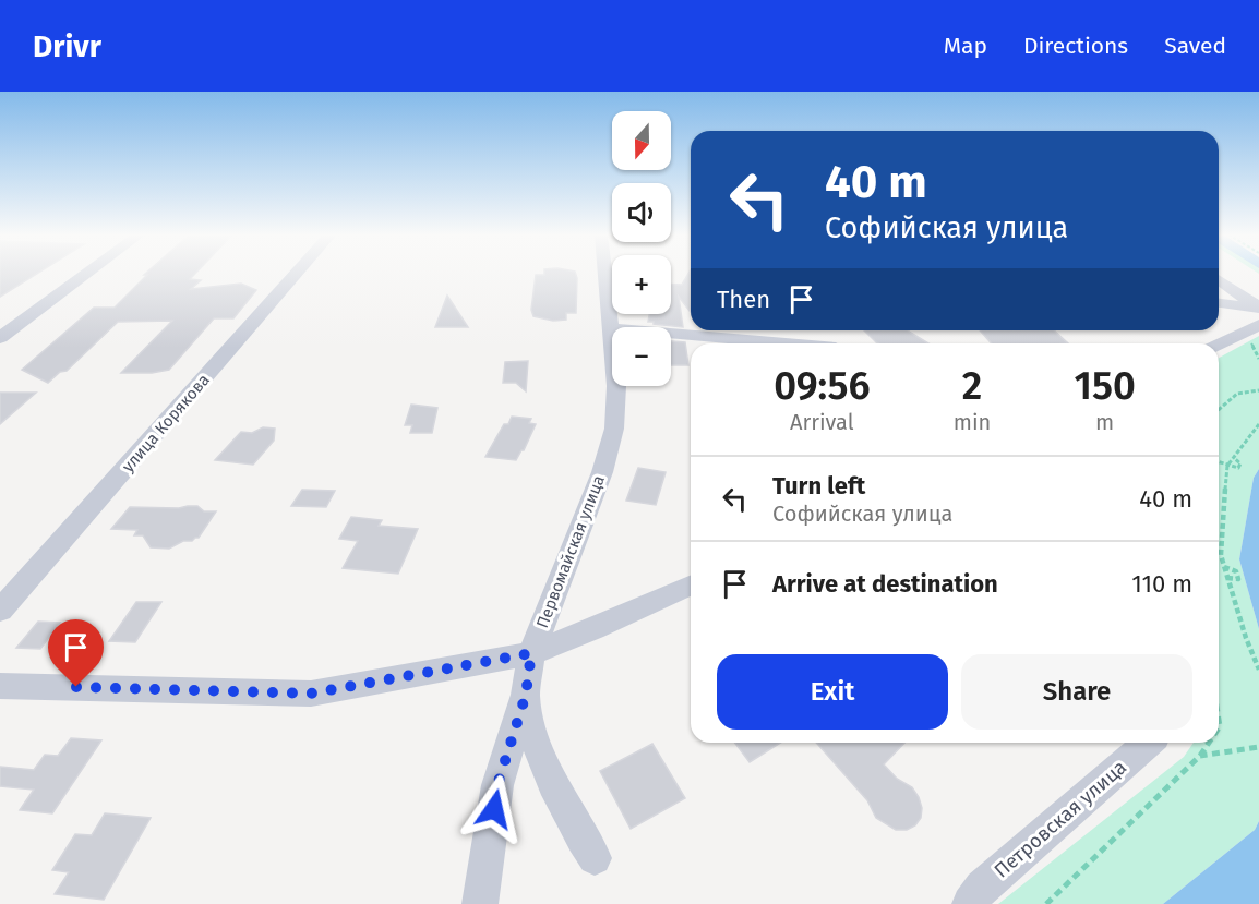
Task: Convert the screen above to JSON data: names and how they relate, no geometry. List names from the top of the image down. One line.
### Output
{"streets":{"street":["улица Корякова","Первомайская улица","Петровская улица"]},"north":"bottom","page":{"header":"Drivr","nav":["Map","Directions","Saved"],"map_buttons":["+","−"],"turn":["40 m","Софийская улица"],"then":"Then","eta":["09:56","Arrival","2","min","150","m"],"list":[{"name":"Turn left","note":"Софийская улица","value":"40 m"},{"name":"Arrive at destination","value":"110 m"}],"buttons":["Exit","Share"]}}
